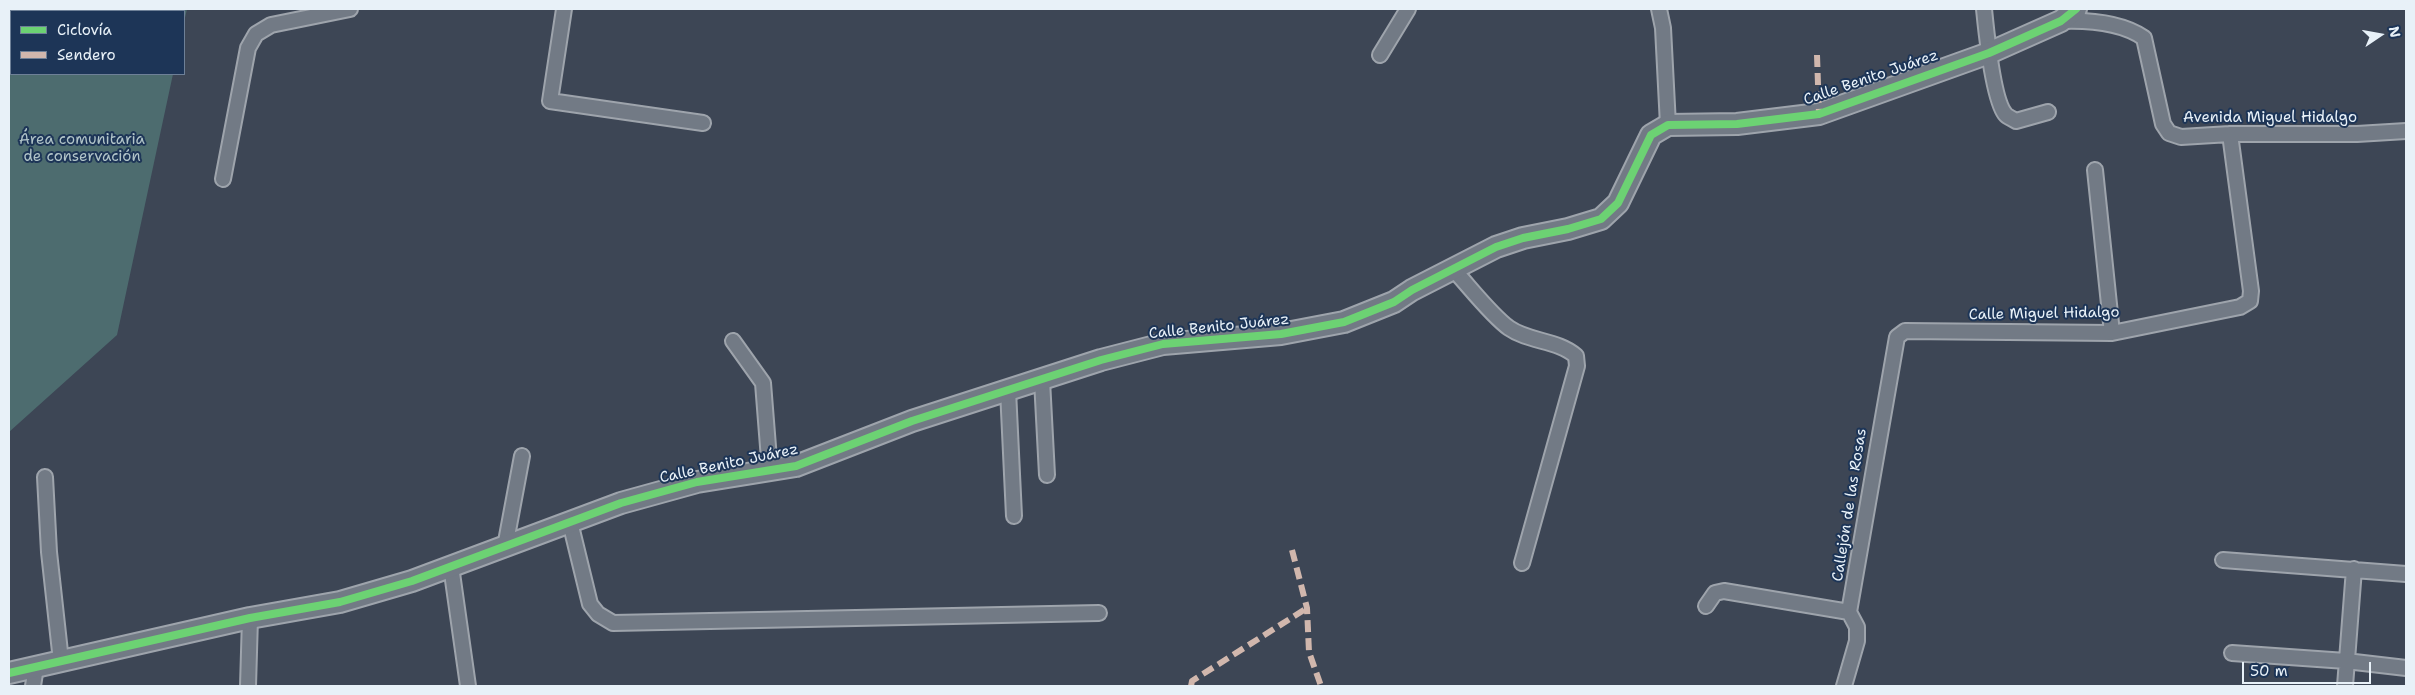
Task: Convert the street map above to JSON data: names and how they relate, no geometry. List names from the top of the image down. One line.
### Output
{"streets":{"street":["Calle Benito Juárez","Avenida Miguel Hidalgo","Calle Miguel Hidalgo","Callejón de las Rosas"]},"crossings":[["Calle Benito Juárez","Avenida Miguel Hidalgo"],["Avenida Miguel Hidalgo","Calle Miguel Hidalgo"],["Calle Miguel Hidalgo","Callejón de las Rosas"]],"parks":["Área comunitaria de conservación"],"legend":["Ciclovía","Sendero"],"scale_bar":"50 m","north":"right"}
